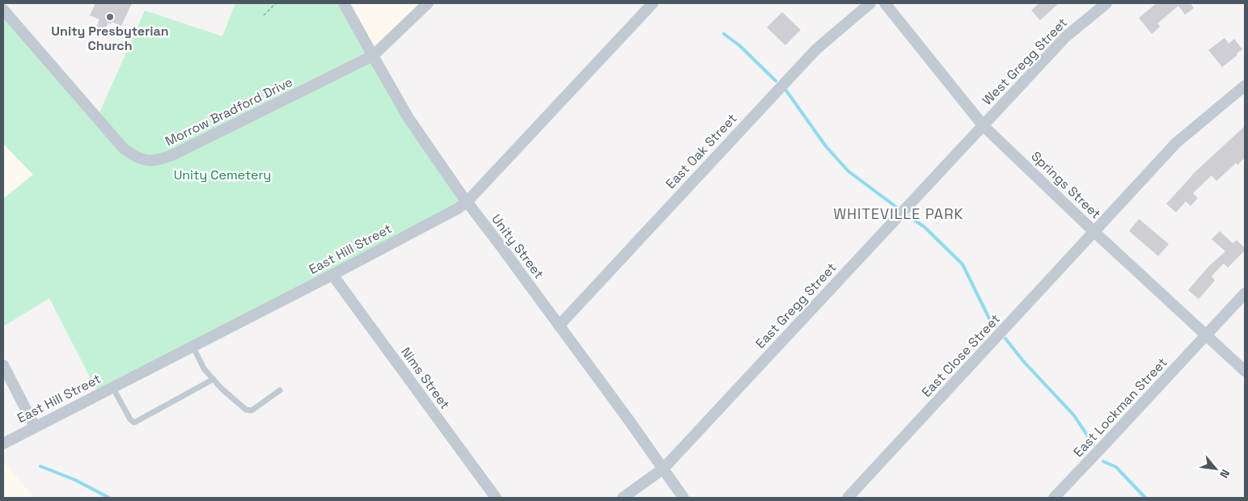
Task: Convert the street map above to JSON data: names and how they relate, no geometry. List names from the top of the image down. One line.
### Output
{"streets":{"street":["West Gregg Street","Morrow Bradford Drive","East Oak Street","Springs Street","Unity Street","East Hill Street","East Gregg Street","East Close Street","Nims Street","East Lockman Street"]},"crossings":[["West Gregg Street","Springs Street"],["West Gregg Street","East Gregg Street"],["Morrow Bradford Drive","Unity Street"],["East Oak Street","Unity Street"],["Springs Street","East Gregg Street"],["Springs Street","East Close Street"],["Springs Street","East Lockman Street"],["Unity Street","East Hill Street"],["Unity Street","East Gregg Street"],["East Hill Street","Nims Street"]],"districts":["WHITEVILLE PARK"],"parks":["Unity Cemetery"],"places":["Unity Presbyterian Church"],"north":"bottom right"}
